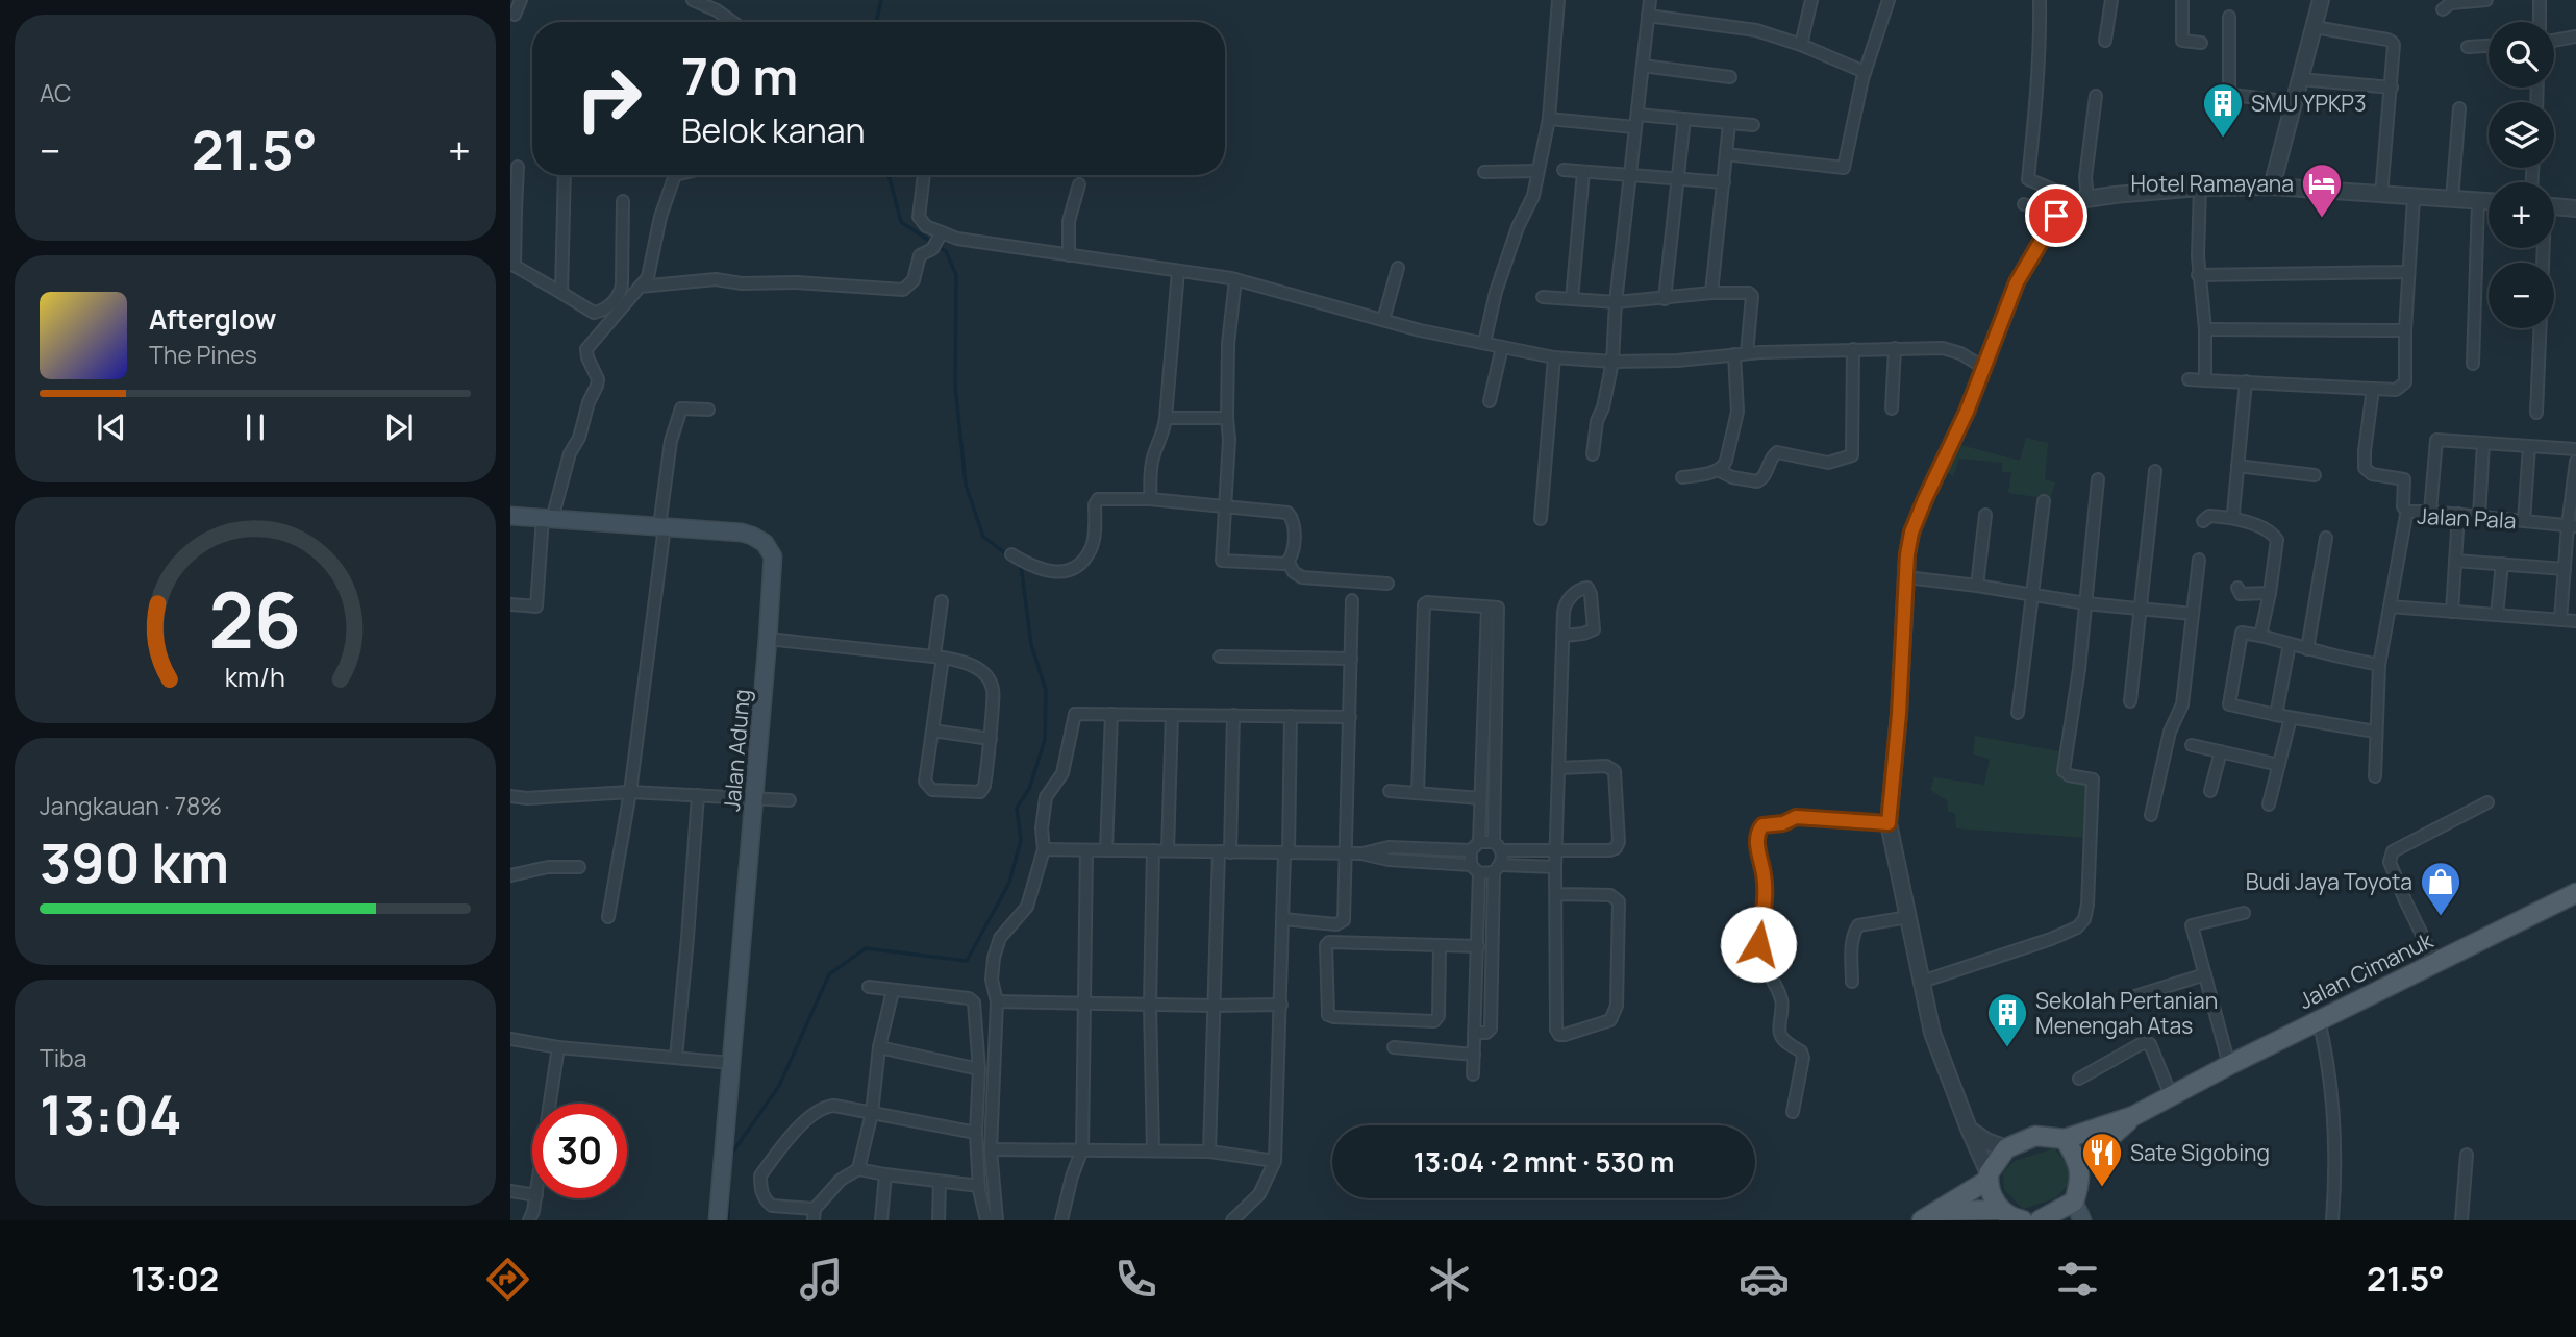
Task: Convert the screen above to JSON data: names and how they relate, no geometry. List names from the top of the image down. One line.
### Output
{"streets":{"main road":["Jalan Adung","Jalan Cimanuk"],"street":["Jalan Pala"]},"places":{"building":["SMU YPKP3","Sekolah Pertanian Menengah Atas"],"hotel":["Hotel Ramayana"],"shop":["Budi Jaya Toyota"],"restaurant":["Sate Sigobing"]},"page":{"tile":["AC",["Jangkauan · 78%","390 km"],["Tiba","13:04"]],"map_buttons":["+","−"],"turn":["70 m","Belok kanan"],"heat":["−","21.5°","+"],"song":["Afterglow","The Pines"],"limit":"30","trip":"13:04 · 2 mnt · 530 m","tabs":["13:02","21.5°"],"gauge":["26","km/h"]}}
